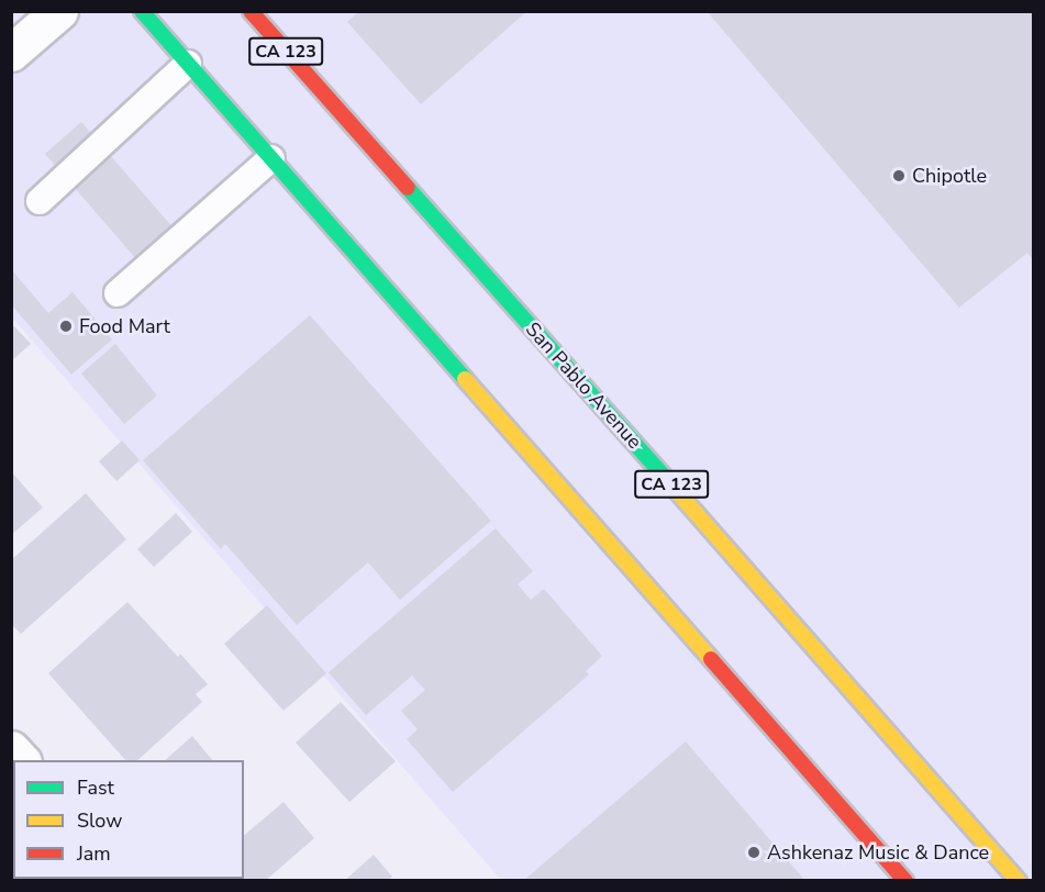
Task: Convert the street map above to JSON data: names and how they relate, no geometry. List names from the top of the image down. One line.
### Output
{"streets":{"main road":["CA 123","San Pablo Avenue"]},"places":["Chipotle","Food Mart","Ashkenaz Music & Dance"],"legend":["Fast","Slow","Jam"]}
